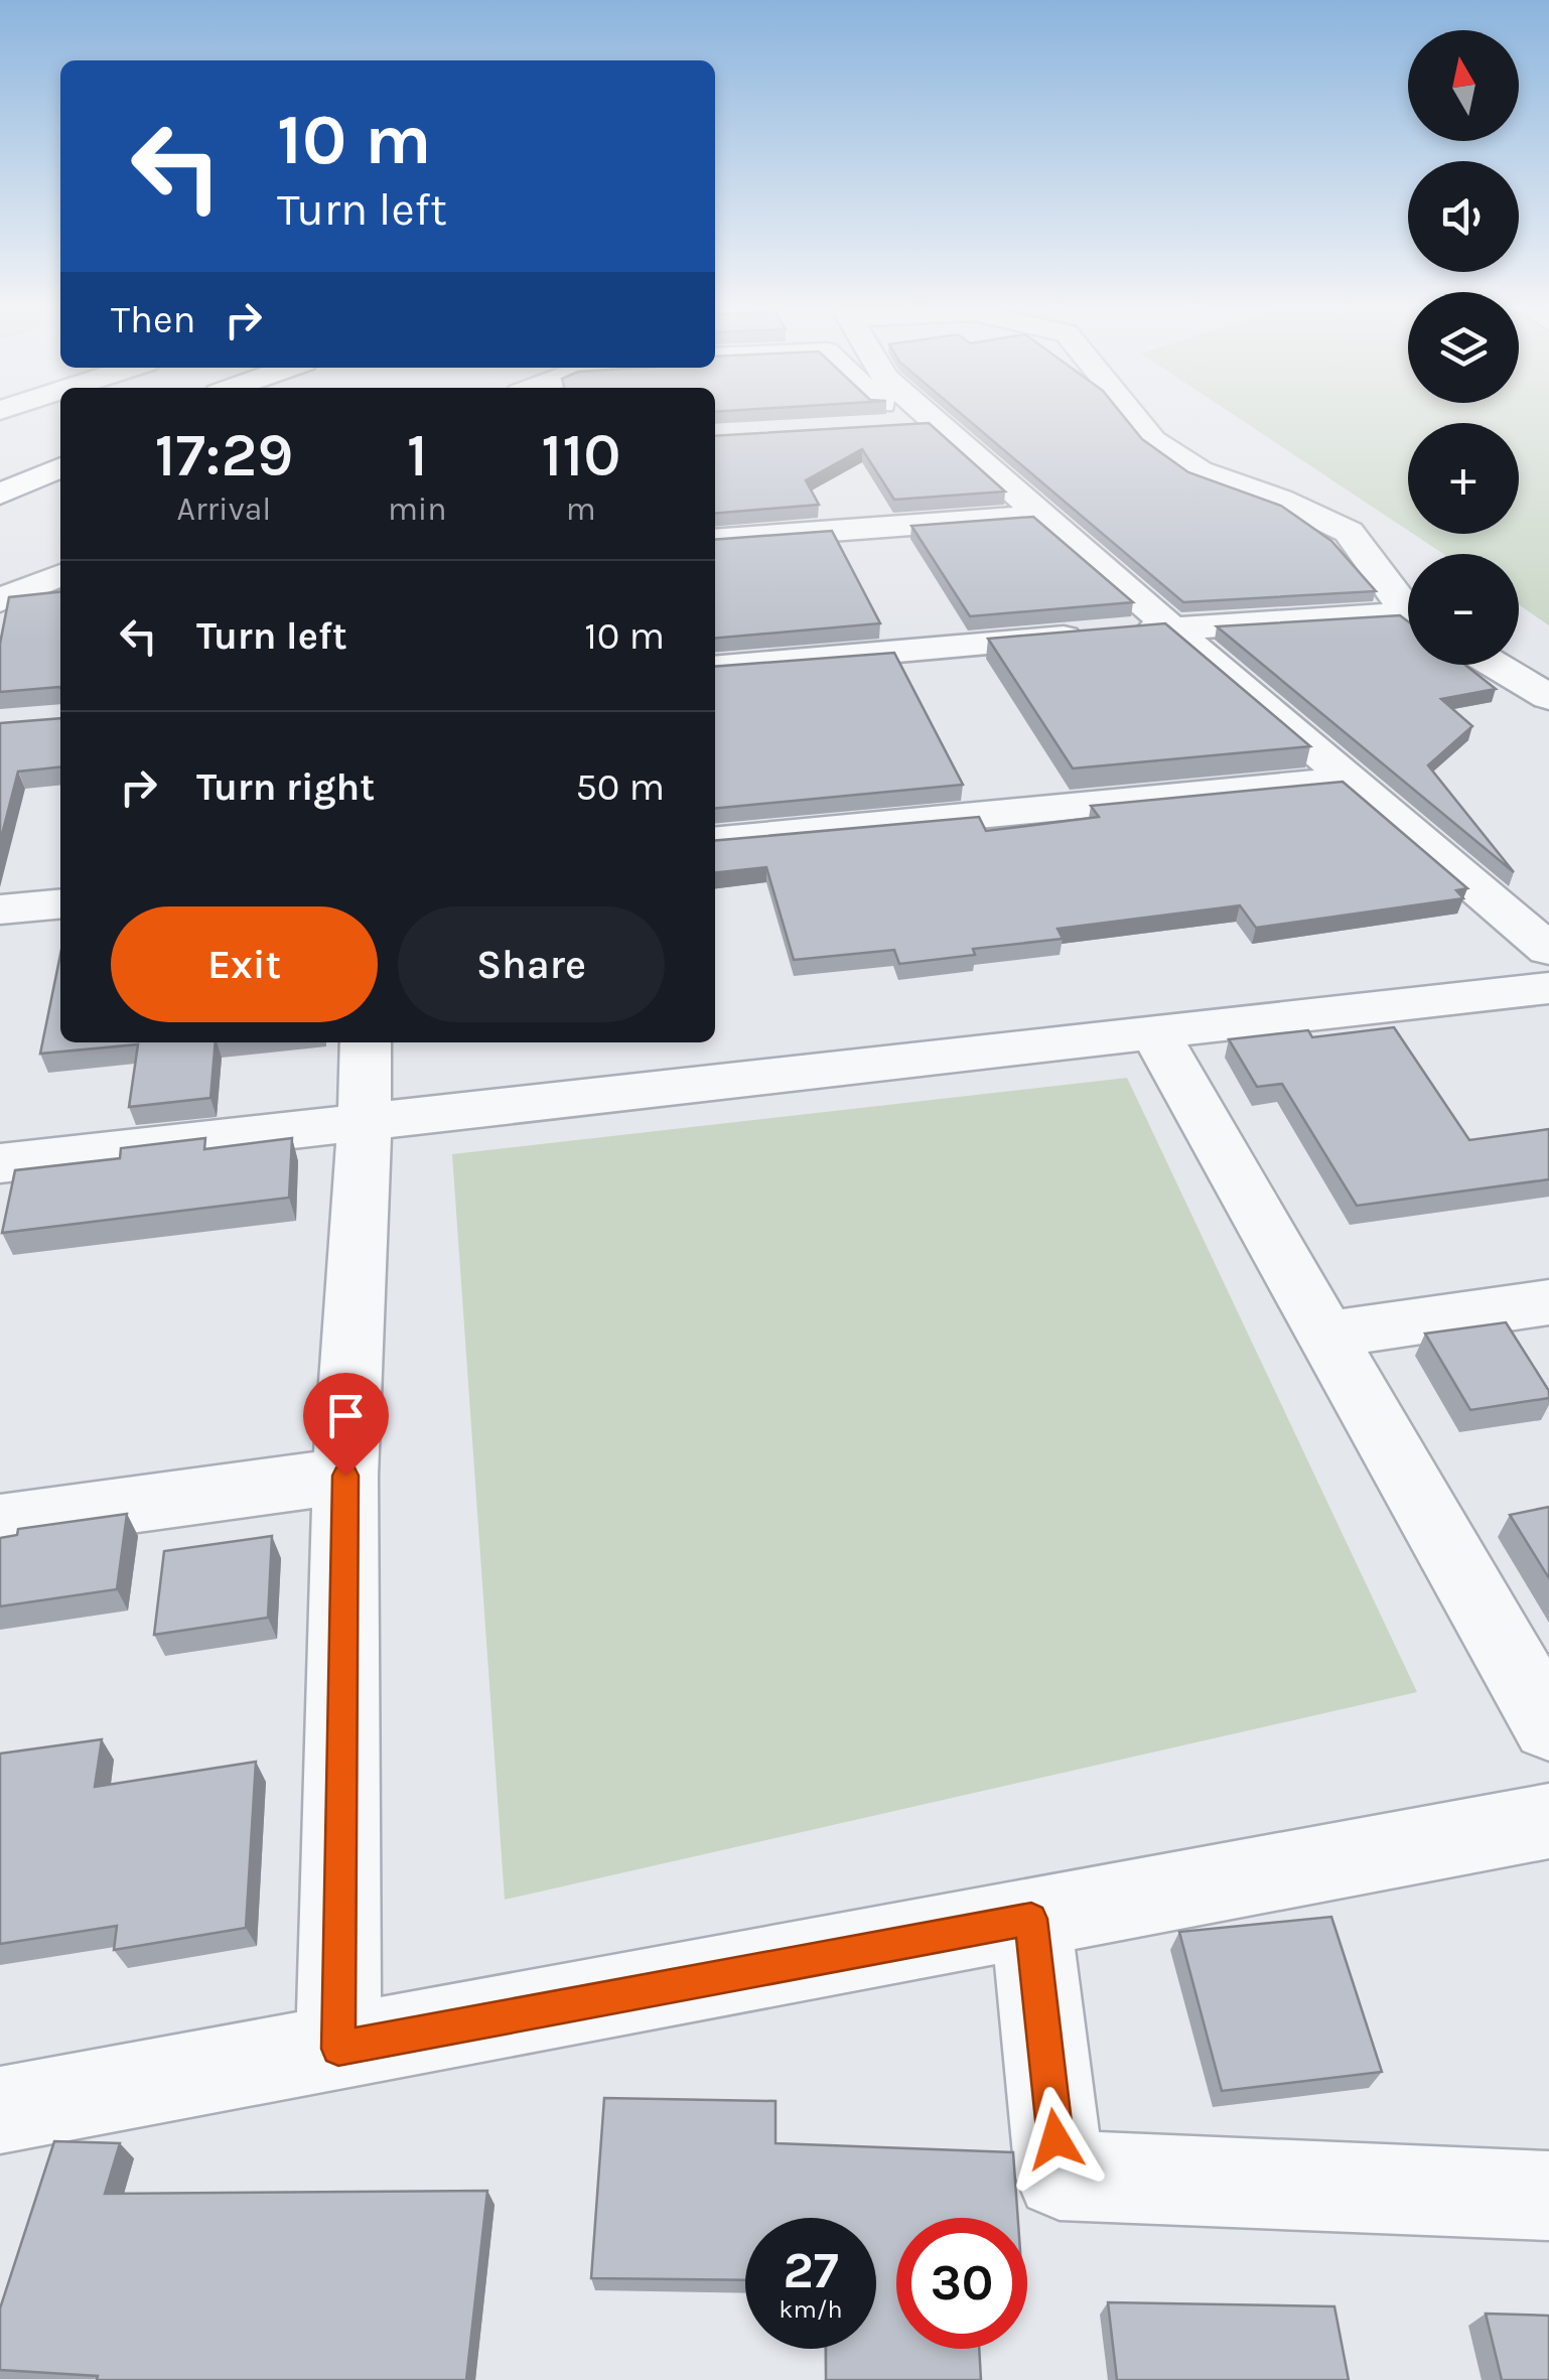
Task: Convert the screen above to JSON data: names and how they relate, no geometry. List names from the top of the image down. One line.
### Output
{"north":"top","page":{"map_buttons":["+","−"],"turn":["10 m","Turn left"],"then":"Then","eta":["17:29","Arrival","1","min","110","m"],"list":[{"name":"Turn left","value":"10 m"},{"name":"Turn right","value":"50 m"}],"buttons":["Exit","Share"],"speed":"27 km/h","limit":"30"}}
